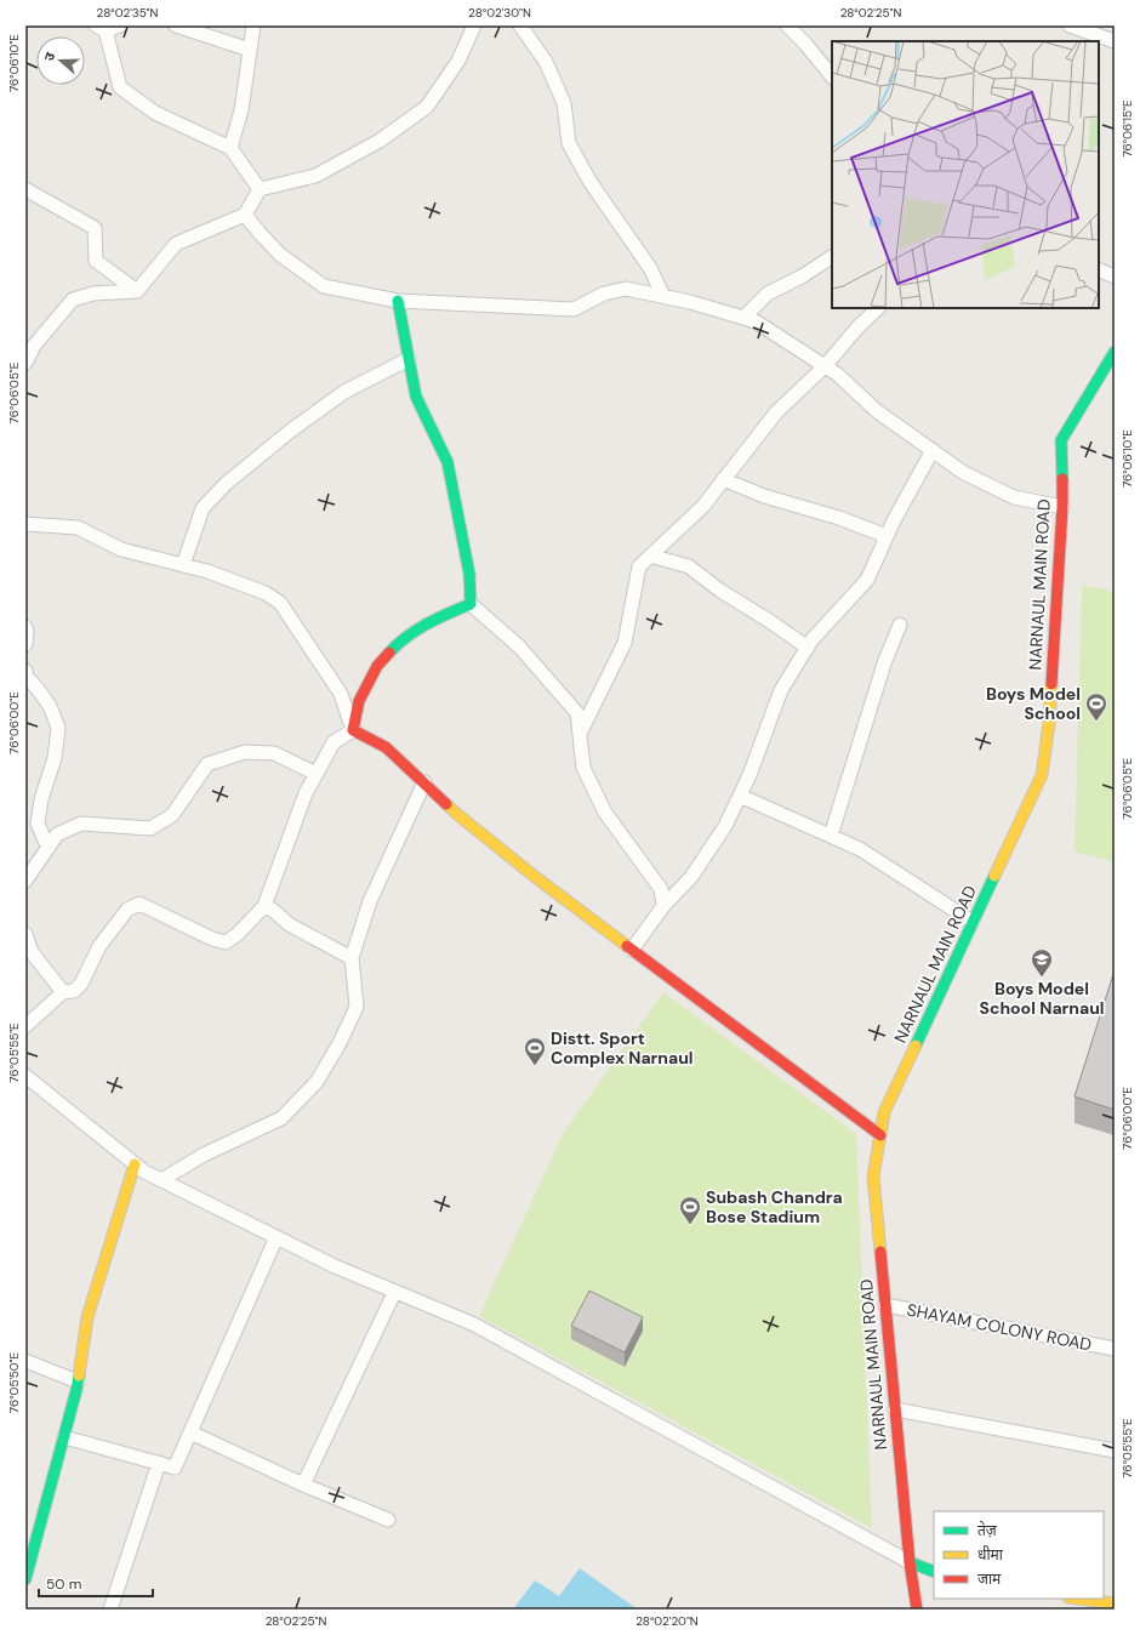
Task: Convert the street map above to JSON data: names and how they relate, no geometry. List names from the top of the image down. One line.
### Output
{"streets":{"street":["NARNAUL MAIN ROAD","SHAYAM COLONY ROAD"]},"crossings":[["NARNAUL MAIN ROAD","SHAYAM COLONY ROAD"]],"places":{"sports":["Boys Model School","Distt. Sport Complex Narnaul","Subash Chandra Bose Stadium"],"school or university":["Boys Model School Narnaul"]},"legend":["तेज़","धीमा","जाम"],"scale_bar":"50 m","north":"left","coordinates":["28°02'35\"N","28°02'30\"N","28°02'25\"N","76°06'10\"E","76°06'15\"E","76°06'05\"E","76°06'00\"E","76°05'55\"E","76°05'50\"E","28°02'20\"N"]}
